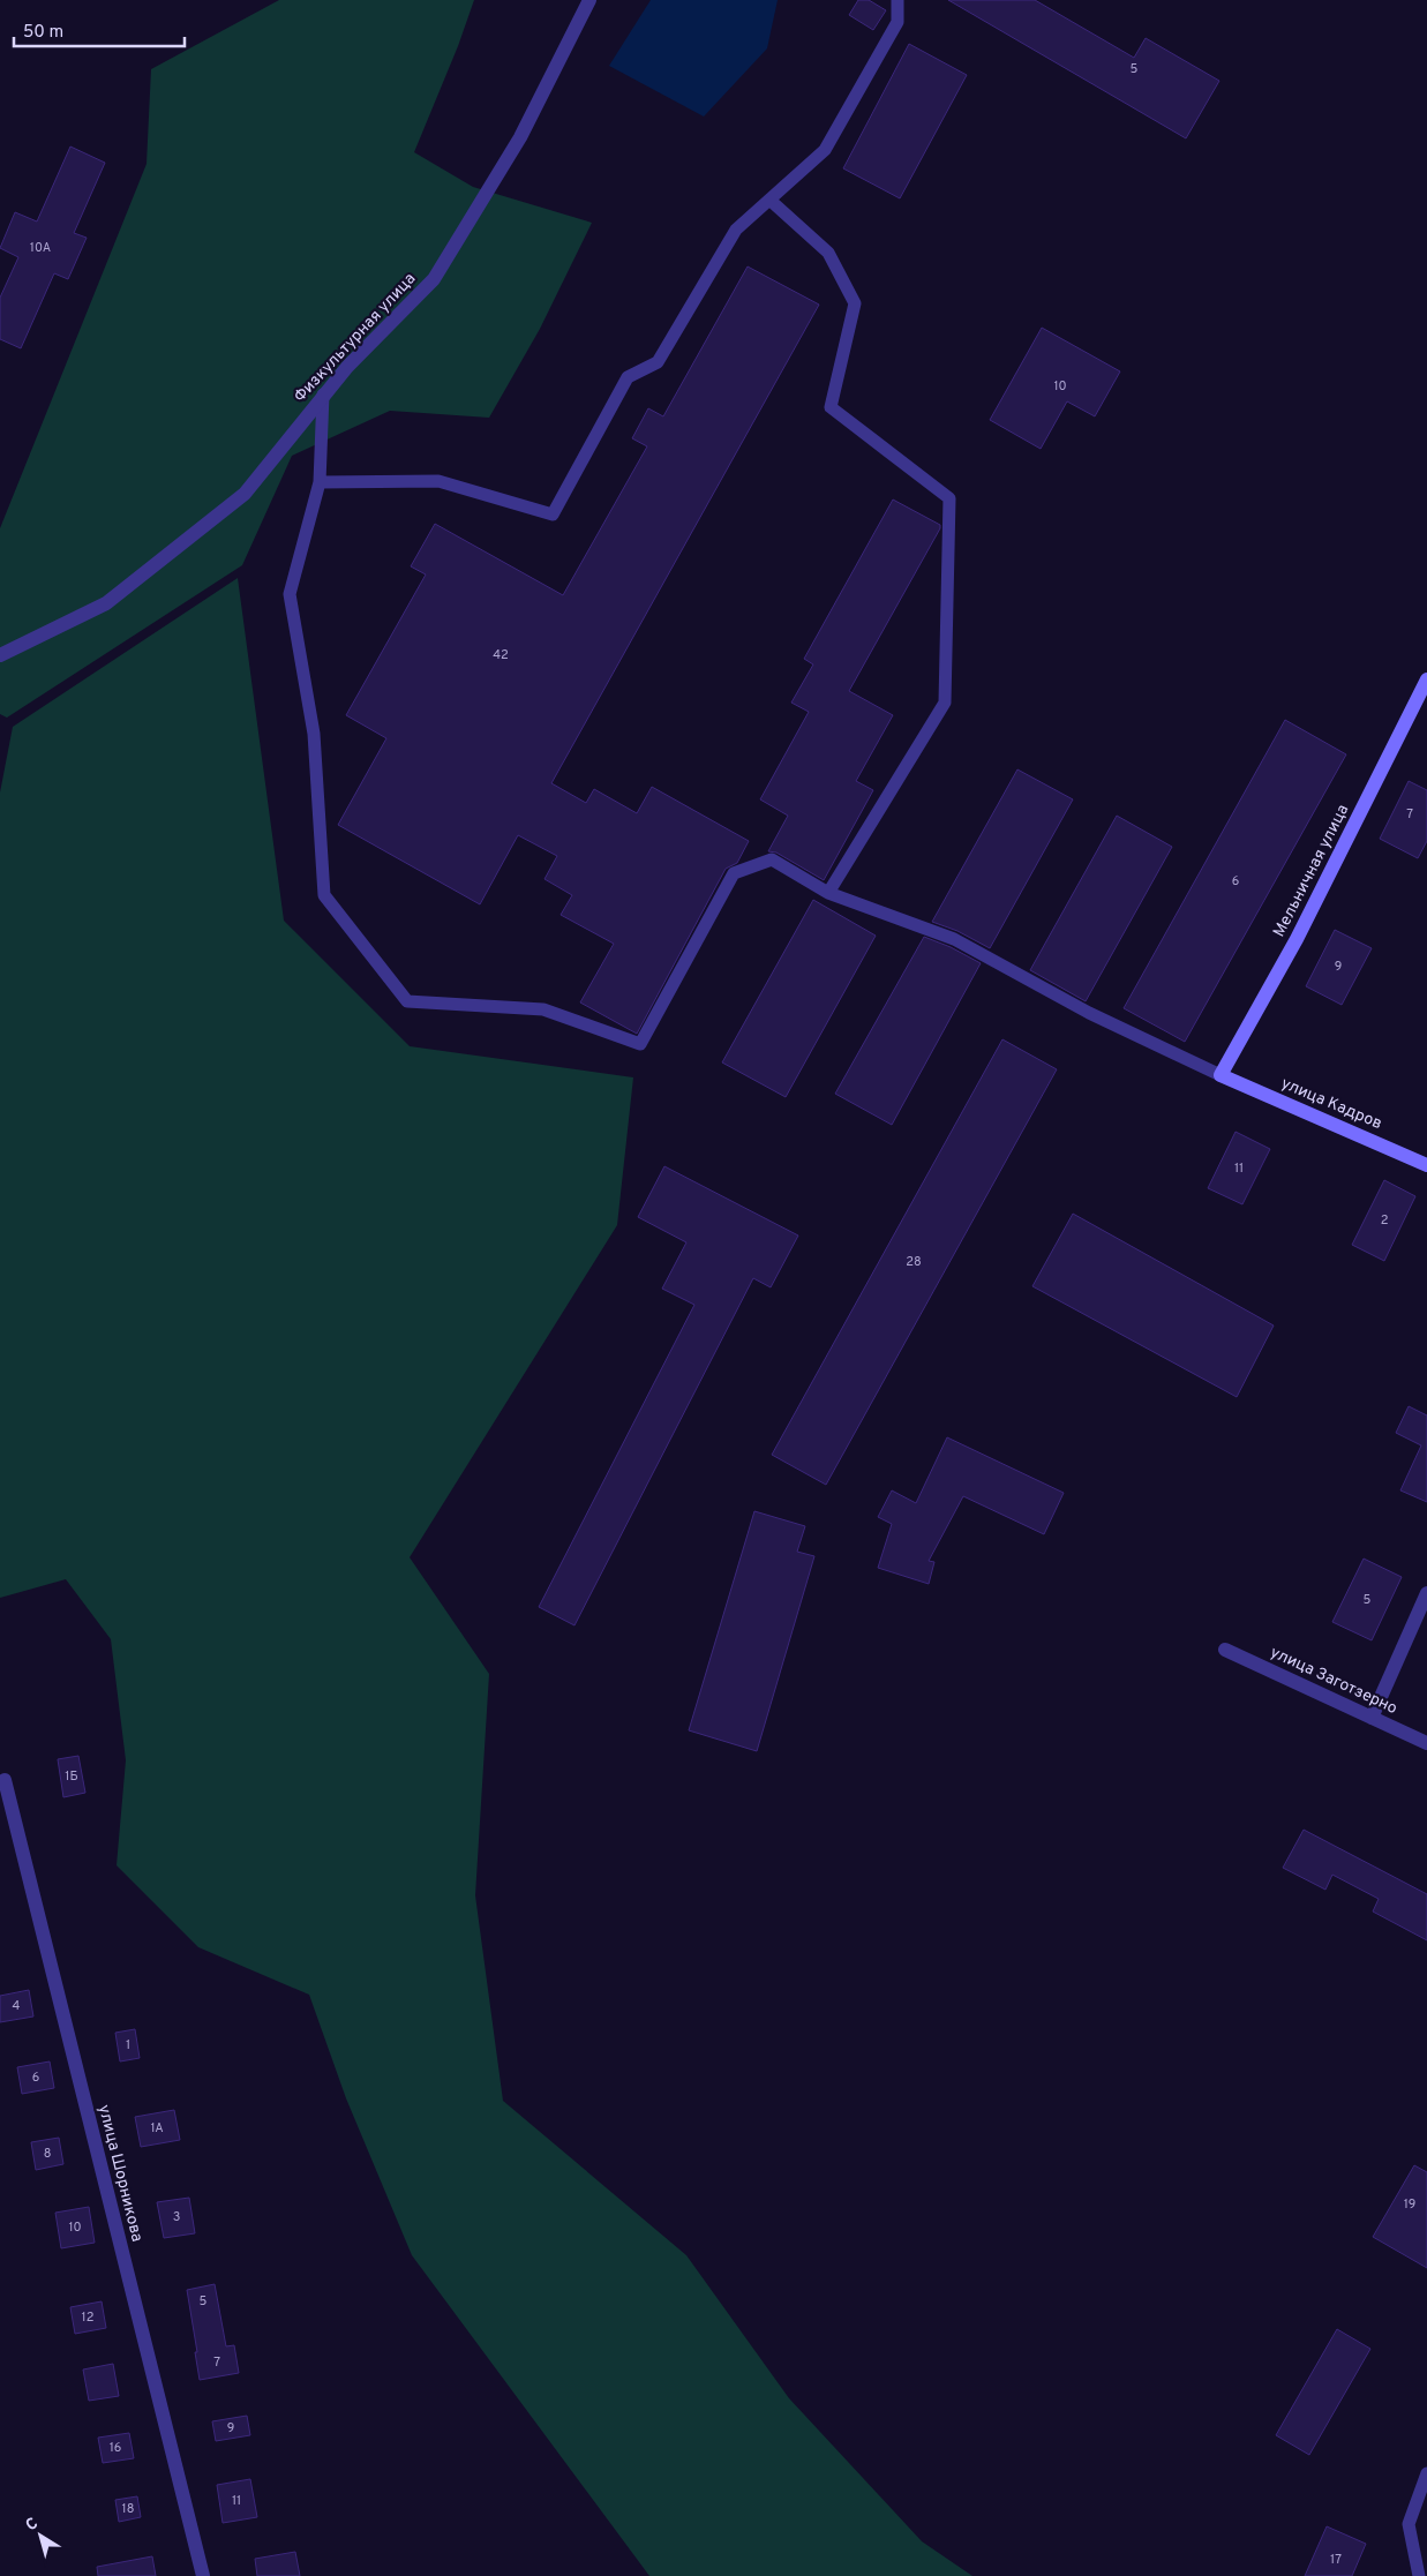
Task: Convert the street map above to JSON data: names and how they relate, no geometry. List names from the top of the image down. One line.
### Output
{"streets":{"street":["Физкультурная улица","Мельничная улица","улица Кадров","улица Заготзерно","улица Шорникова"]},"crossings":[["Мельничная улица","улица Кадров"]],"house_numbers":["5","10А","10","42","7","6","9","11","2","28","5","1Б","4","1","6","1А","8","19","3","10","5","12","7","9","16","11","18","17"],"scale_bar":"50 m","north":"top left"}
